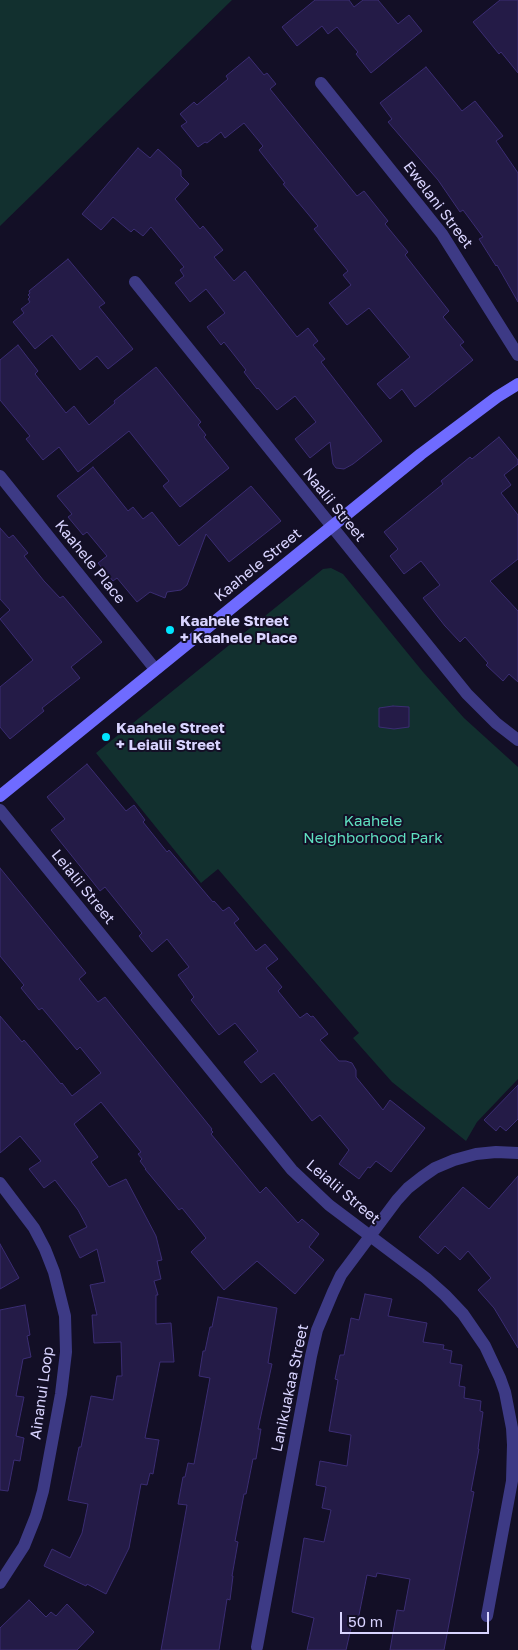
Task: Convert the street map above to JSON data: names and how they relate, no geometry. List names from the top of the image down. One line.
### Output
{"streets":{"street":["Ewelani Street","Naalii Street","Kaahele Place","Kaahele Street","Leialii Street","Lanikuakaa Street","Ainanui Loop"]},"crossings":[["Naalii Street","Kaahele Street"],["Kaahele Place","Kaahele Street"],["Leialii Street","Lanikuakaa Street"]],"parks":["Kaahele Neighborhood Park"],"places":["Kaahele Street + Kaahele Place","Kaahele Street + Leialii Street"],"scale_bar":"50 m"}
